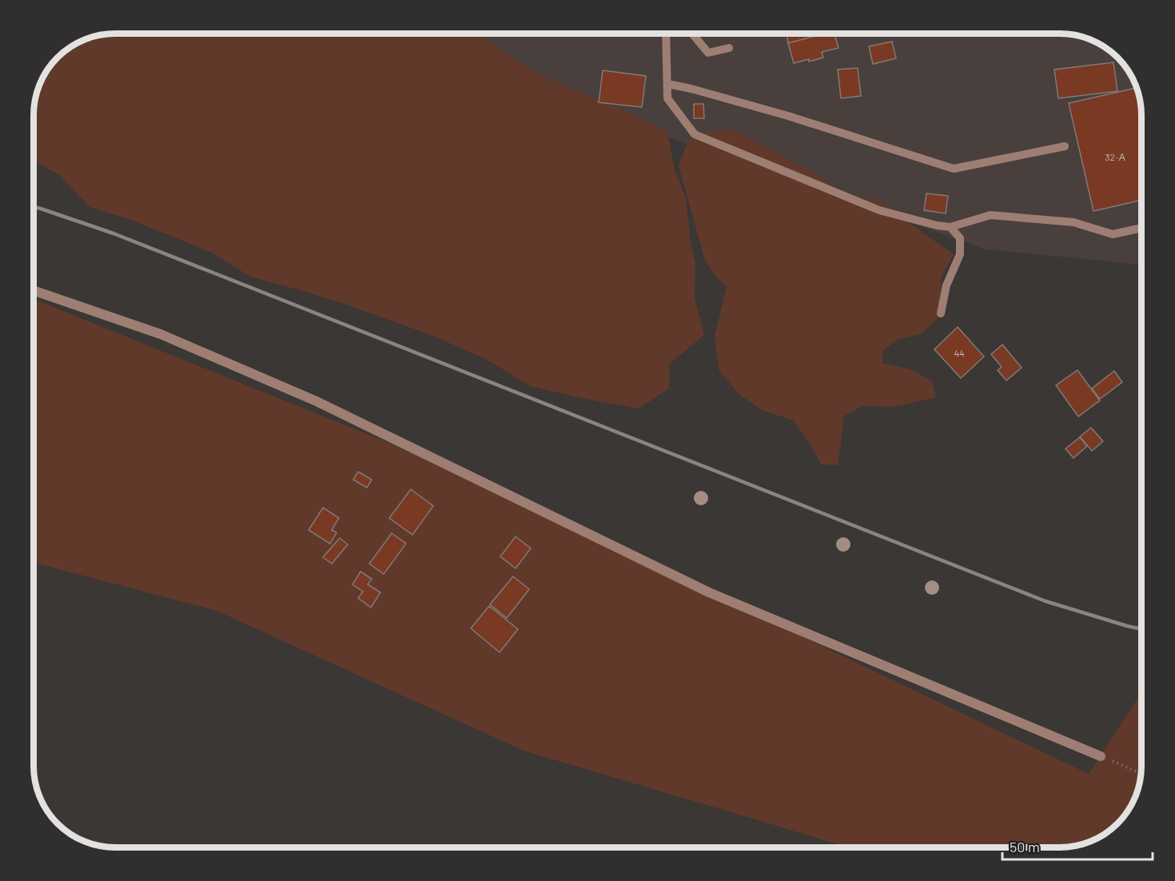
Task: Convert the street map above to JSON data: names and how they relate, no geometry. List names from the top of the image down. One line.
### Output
{"house_numbers":["32-А","44"],"scale_bar":"50 m"}
